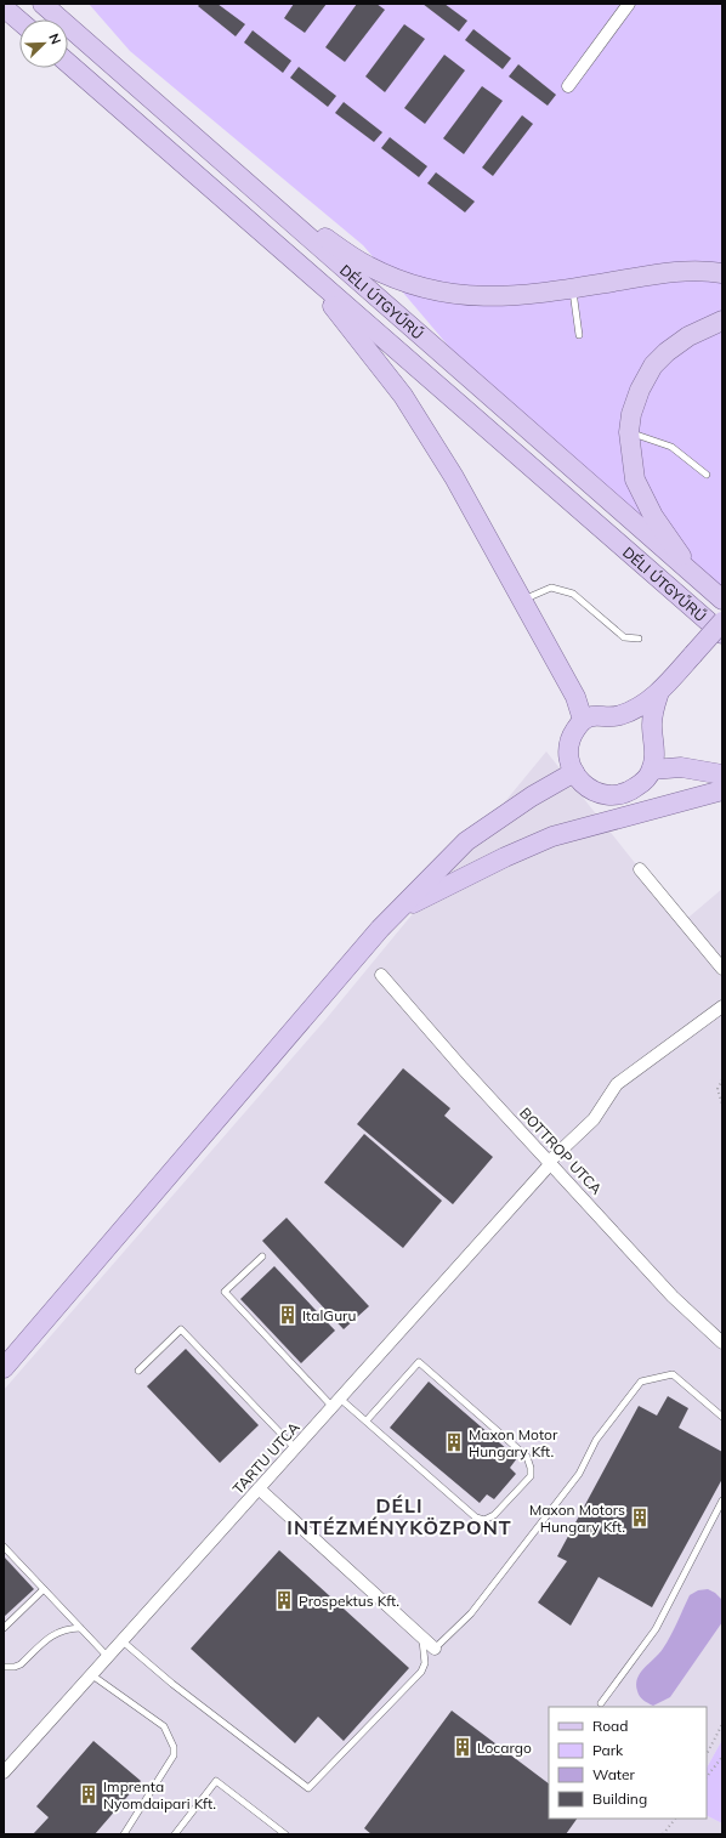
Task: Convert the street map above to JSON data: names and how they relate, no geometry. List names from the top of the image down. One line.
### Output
{"streets":{"main road":["DÉLI ÚTGYŰRŰ"],"street":["BOTTROP UTCA","TARTU UTCA"]},"crossings":[["BOTTROP UTCA","TARTU UTCA"]],"districts":["DÉLI INTÉZMÉNYKÖZPONT"],"places":{"building":["ItalGuru","Maxon Motor Hungary Kft.","Maxon Motors Hungary Kft.","Prospektus Kft.","Locargo","Imprenta Nyomdaipari Kft."]},"legend":["Road","Park","Water","Building"],"north":"top right"}
